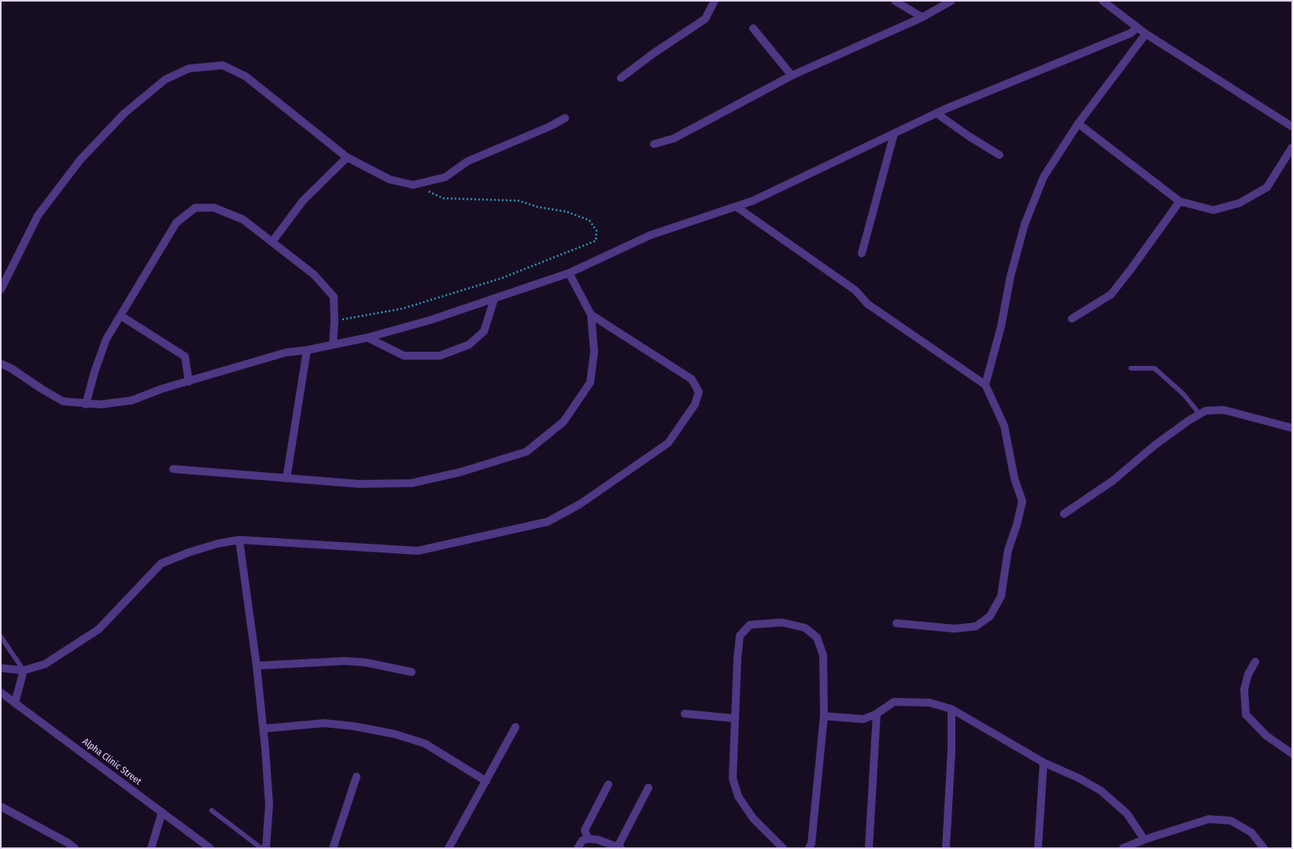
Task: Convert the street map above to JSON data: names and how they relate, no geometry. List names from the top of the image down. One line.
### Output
{"streets":{"street":["Alpha Clinic Street"]}}
